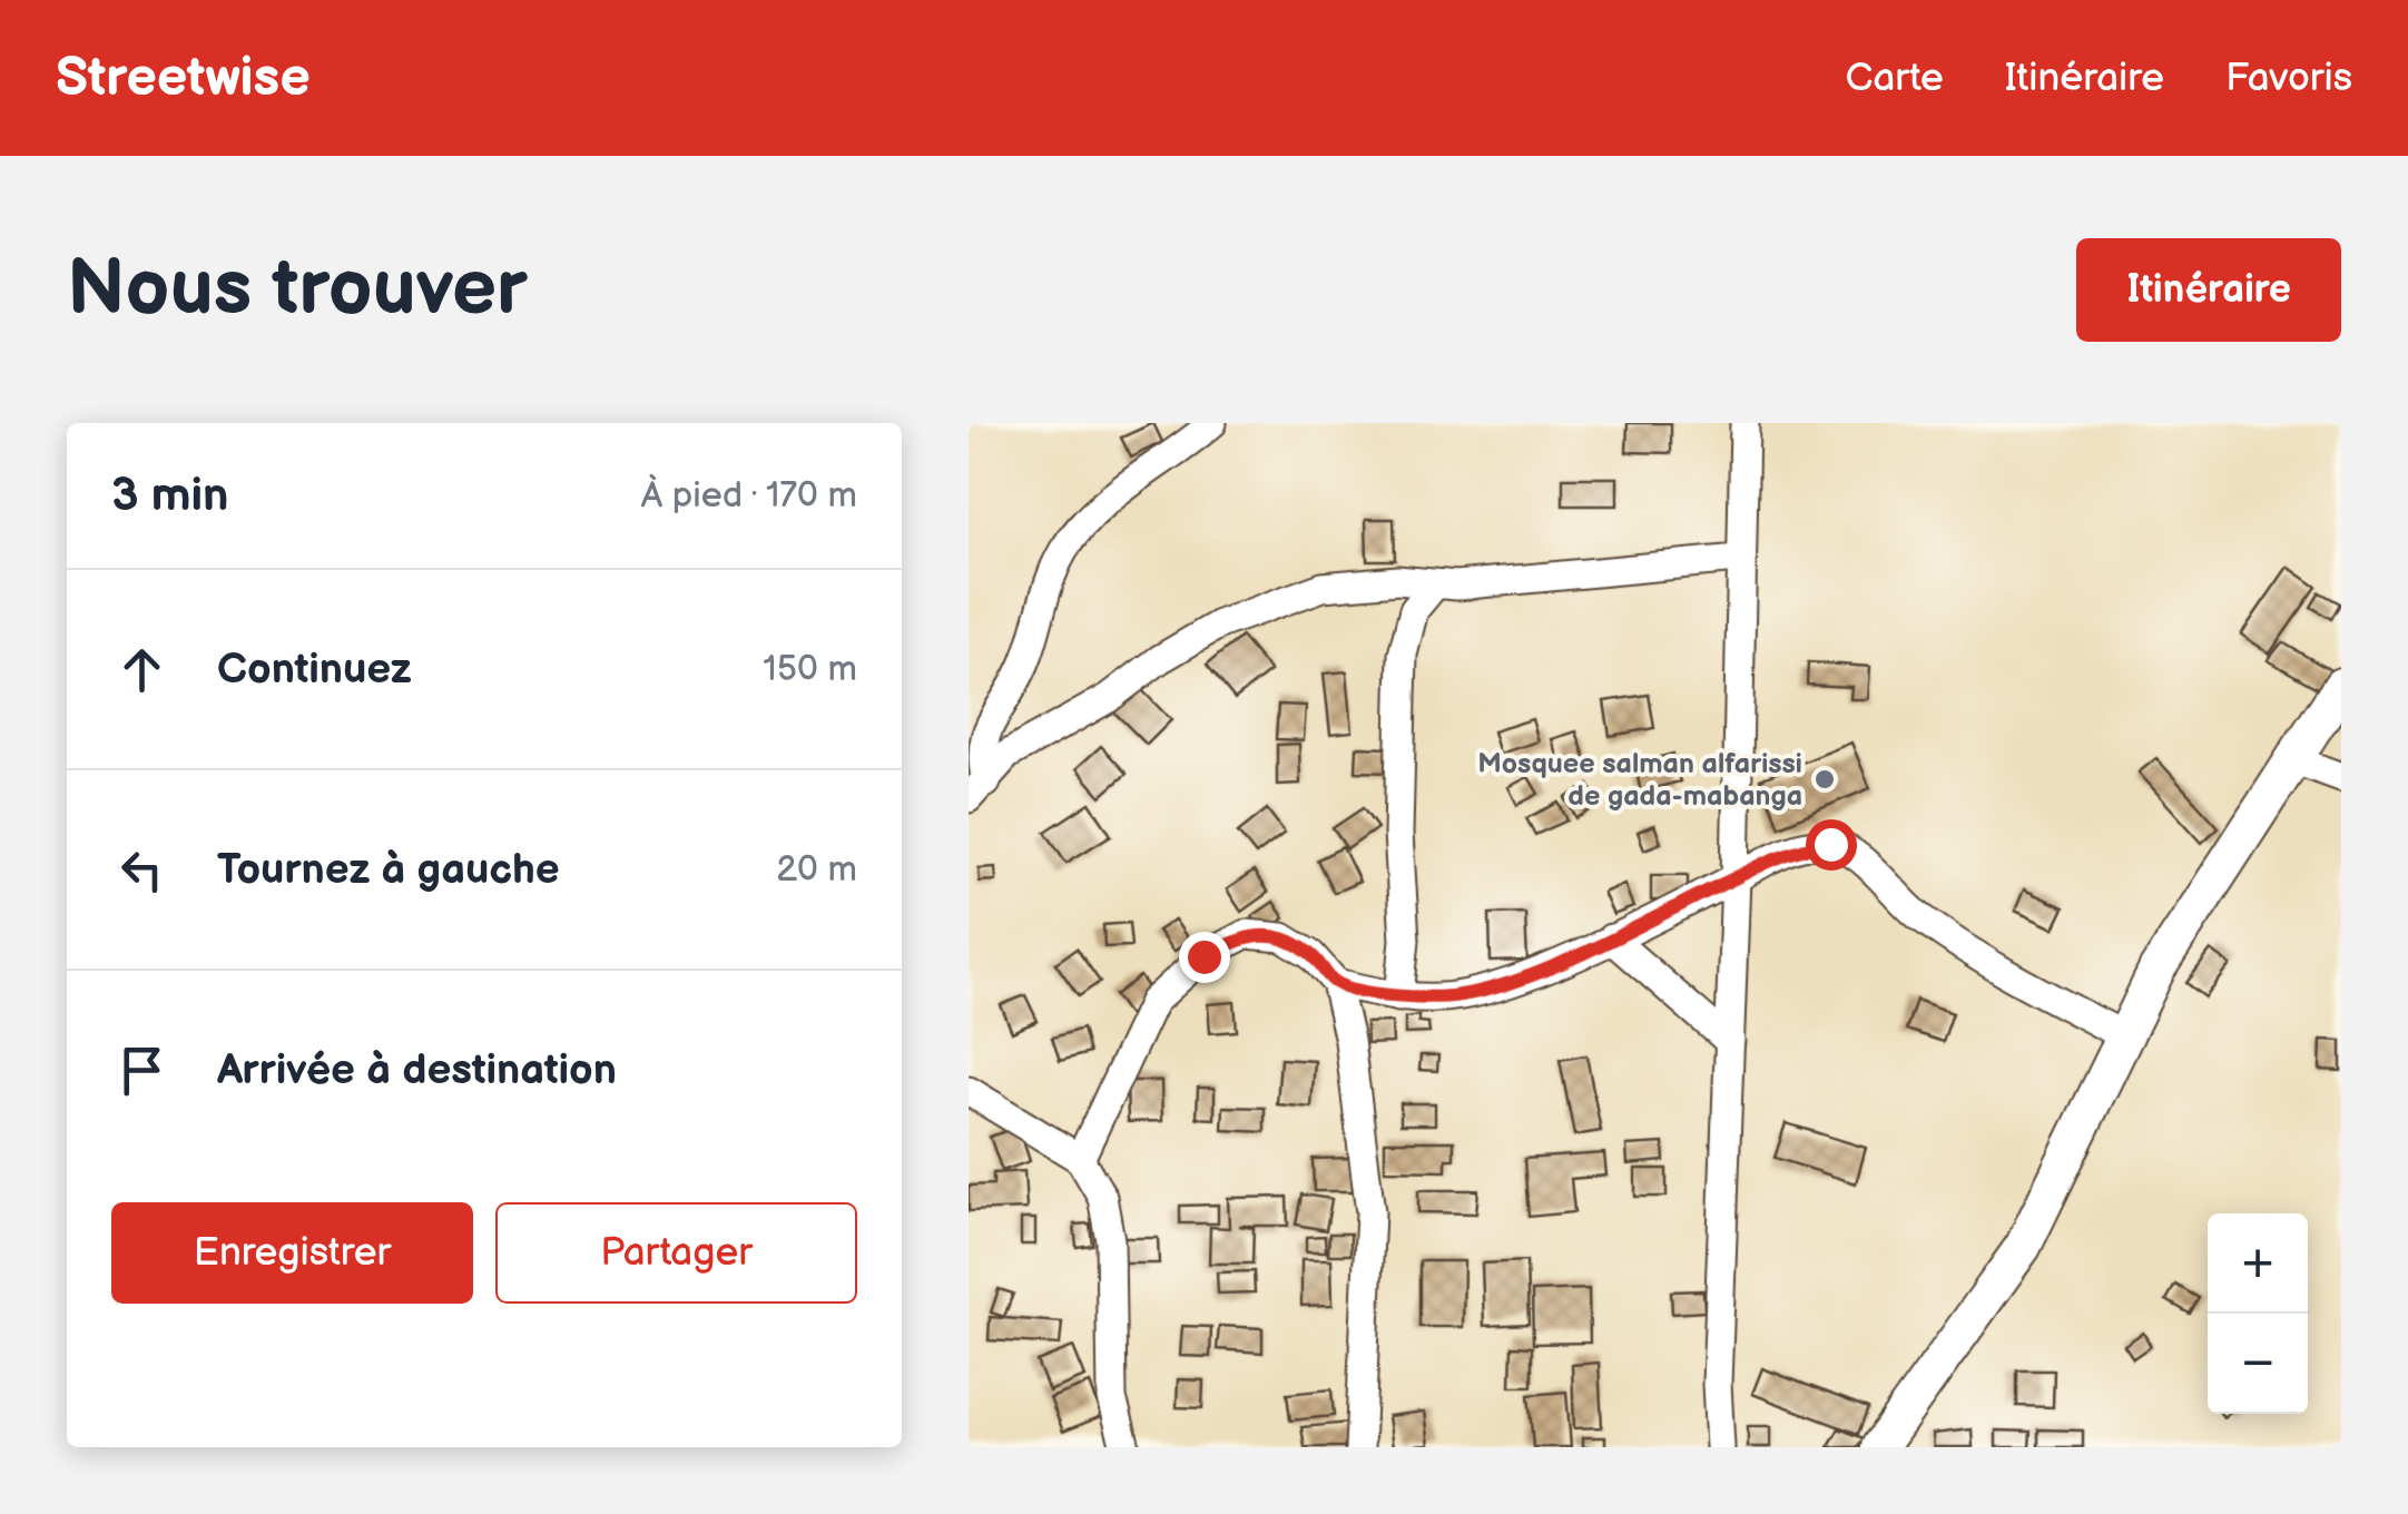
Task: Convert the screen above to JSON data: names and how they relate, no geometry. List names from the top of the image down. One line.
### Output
{"places":["Mosquee salman alfarissi de gada-mabanga"],"page":{"header":"Streetwise","nav":["Carte","Itinéraire","Favoris"],"buttons":["Itinéraire",["Enregistrer","Partager"]],"title":"Nous trouver","heading":["3 min","À pied · 170 m"],"list":[["Continuez","150 m"],["Tournez à gauche","20 m"],"Arrivée à destination"],"map_buttons":["+","−"]}}
